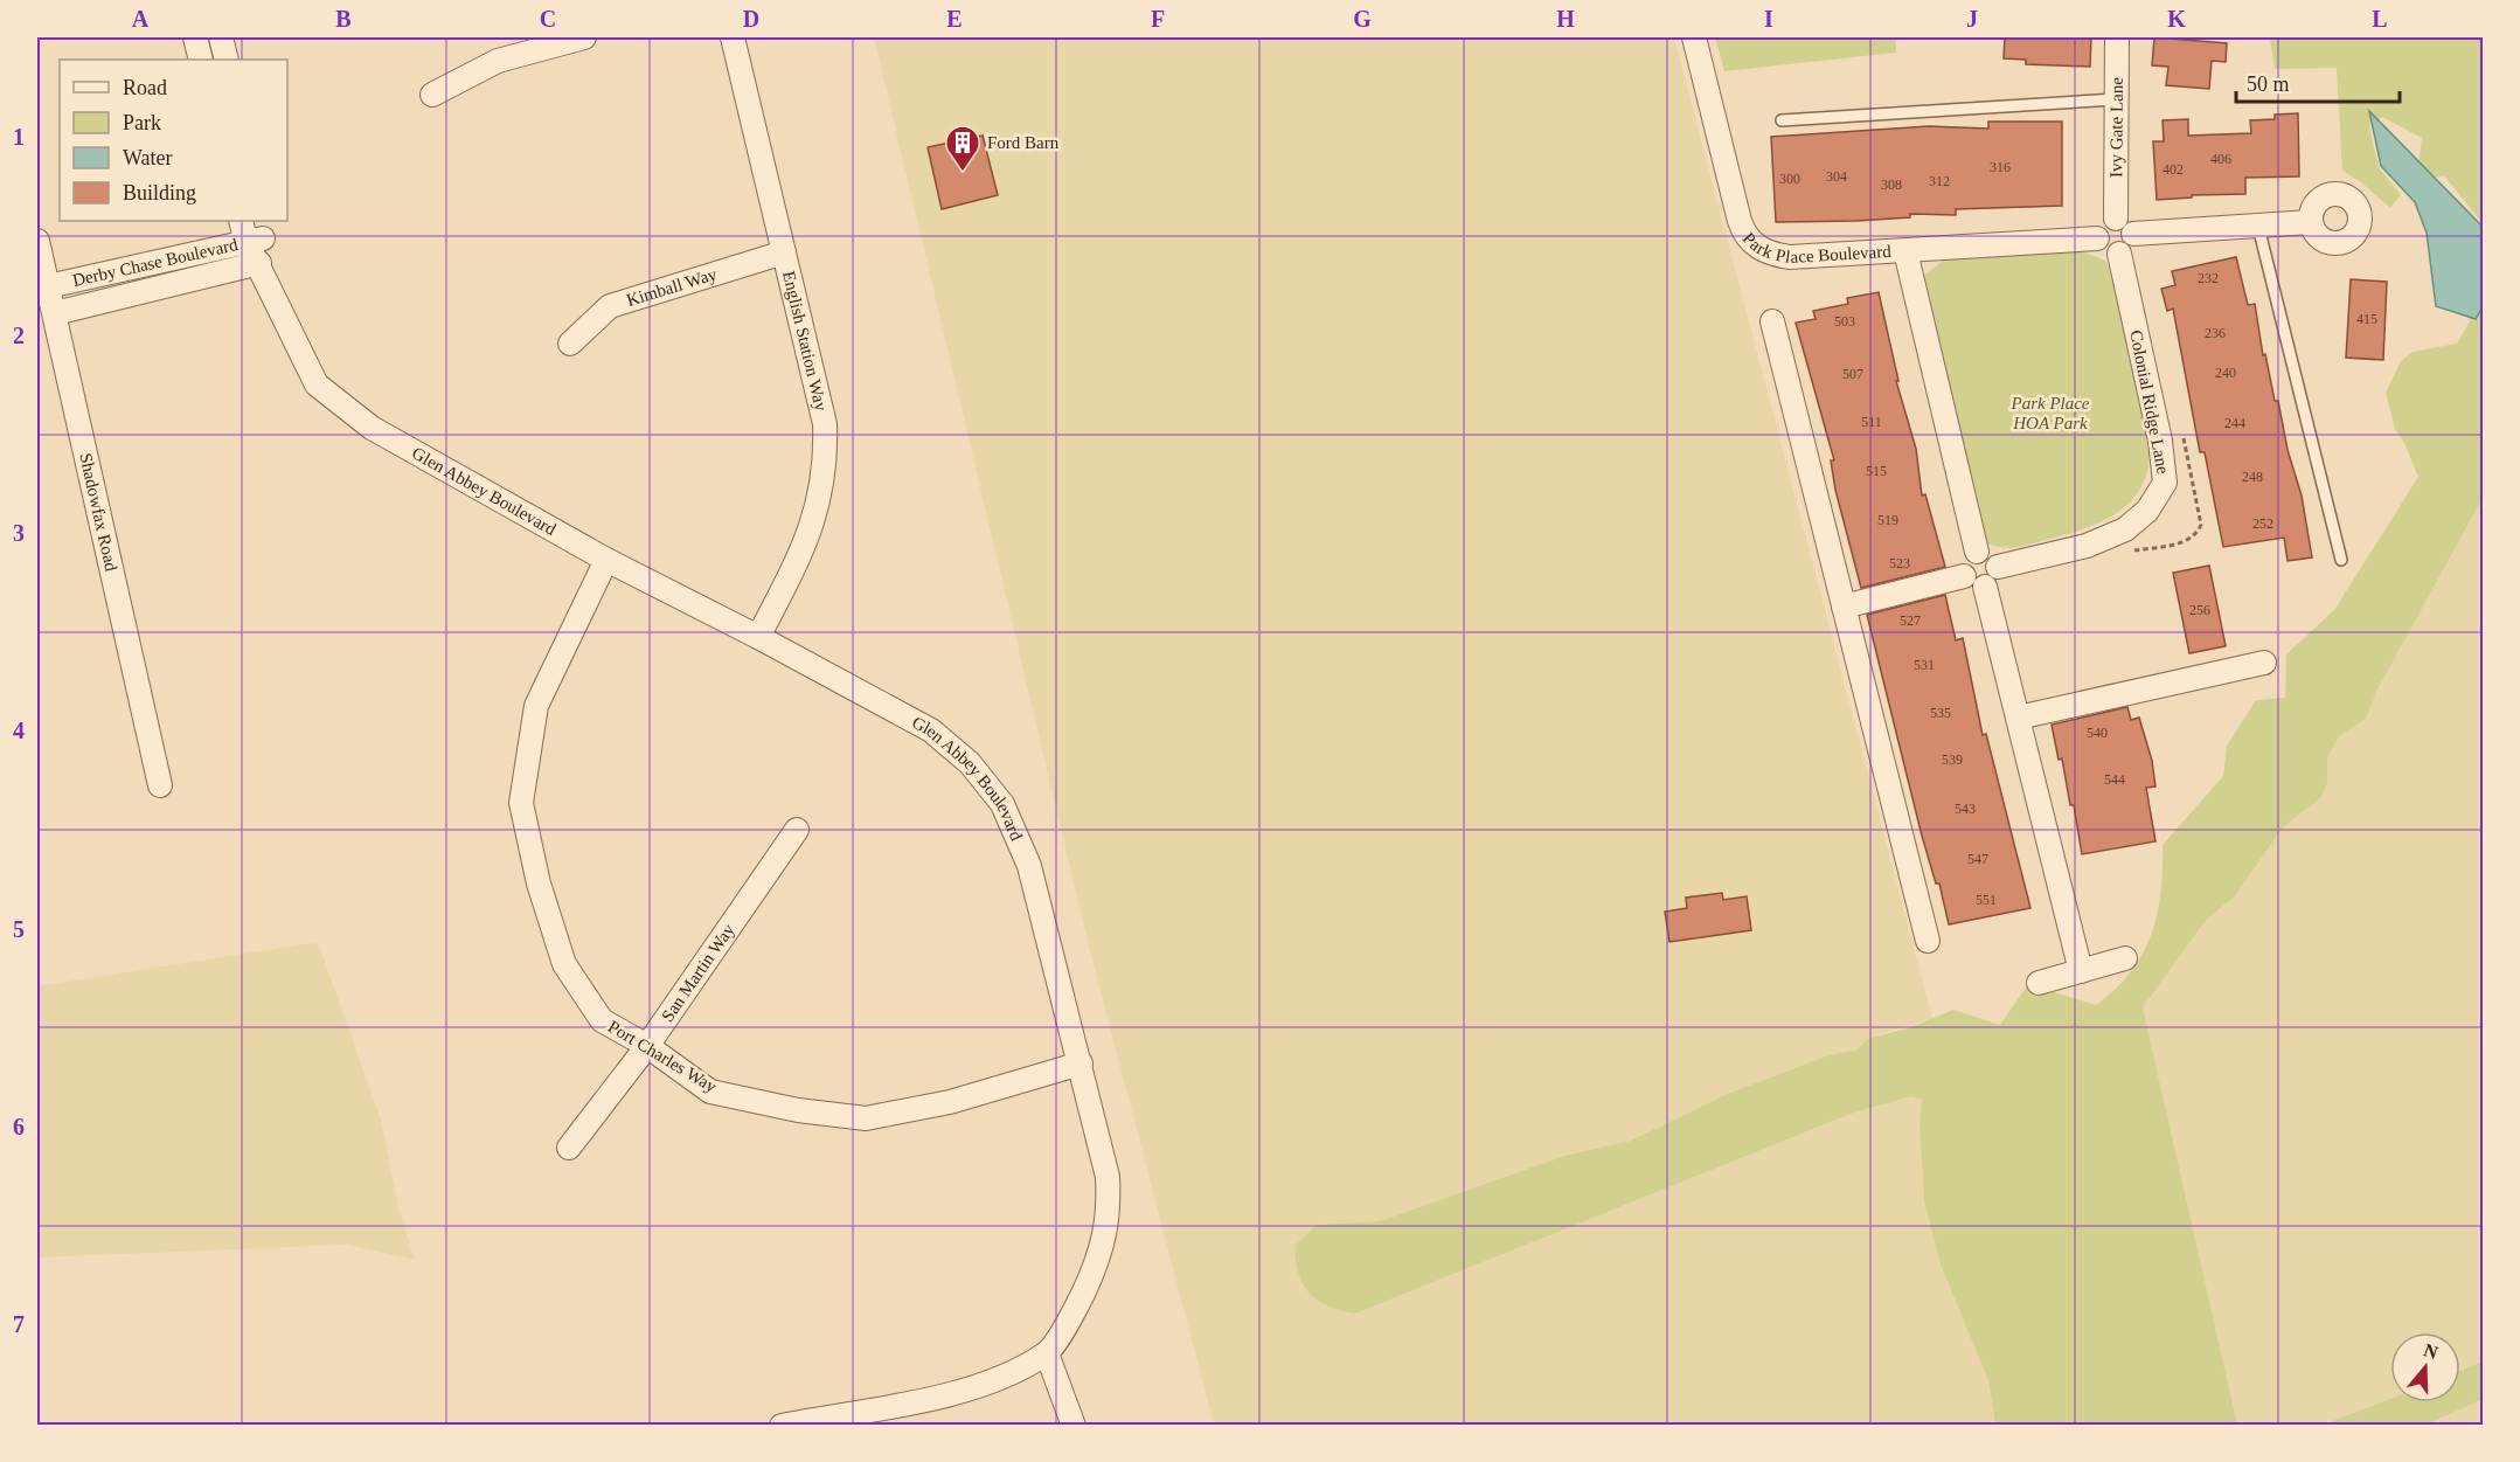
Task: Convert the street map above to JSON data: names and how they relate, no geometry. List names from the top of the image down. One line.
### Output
{"streets":{"street":["Ivy Gate Lane","Park Place Boulevard","Derby Chase Boulevard","Kimball Way","English Station Way","Colonial Ridge Lane","Glen Abbey Boulevard","Shadowfax Road","San Martin Way","Port Charles Way"]},"crossings":[["Ivy Gate Lane","Park Place Boulevard"],["Ivy Gate Lane","Colonial Ridge Lane"],["Park Place Boulevard","Colonial Ridge Lane"],["Derby Chase Boulevard","Glen Abbey Boulevard"],["Derby Chase Boulevard","Shadowfax Road"],["Kimball Way","English Station Way"],["English Station Way","Glen Abbey Boulevard"],["Glen Abbey Boulevard","Port Charles Way"],["San Martin Way","Port Charles Way"]],"parks":["Park Place HOA Park"],"places":{"building":["Ford Barn"]},"house_numbers":["406","316","402","304","300","312","308","232","415","503","236","240","507","511","244","515","248","519","252","523","256","527","531","535","540","539","544","543","547","551"],"legend":["Road","Park","Water","Building"],"scale_bar":"50 m","north":"top","grid":{"columns":["A","B","C","D","E","F","G","H","I","J","K","L"],"rows":["1","2","3","4","5","6","7"]}}
